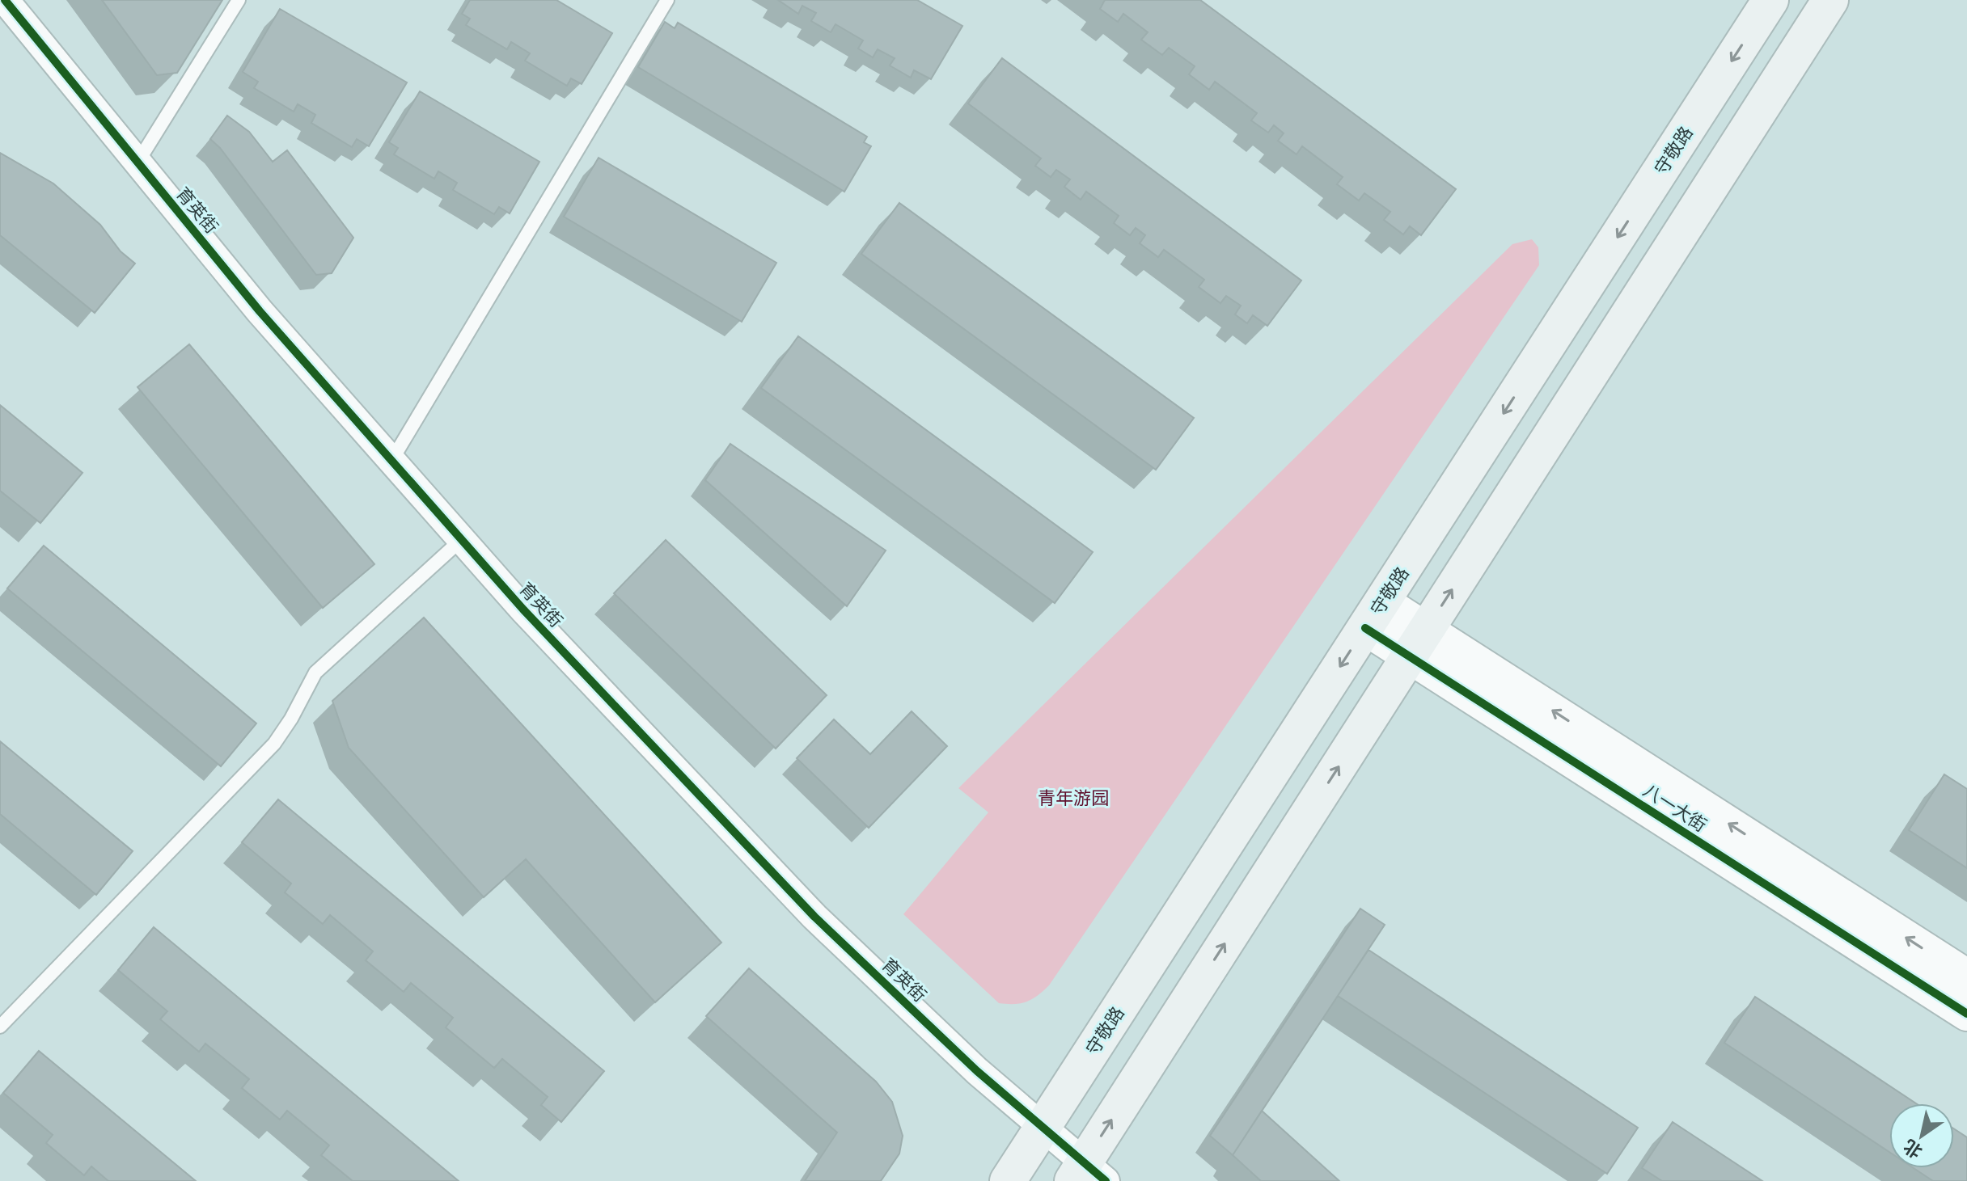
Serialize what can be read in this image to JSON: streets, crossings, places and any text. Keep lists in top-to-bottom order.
{
  "streets": {
    "main road": ["守敬路"],
    "street": ["育英街", "八一大街"]
  },
  "crossings": [
    ["守敬路", "育英街"],
    ["守敬路", "八一大街"]
  ],
  "parks": ["青年游园"],
  "north": "bottom left"
}
